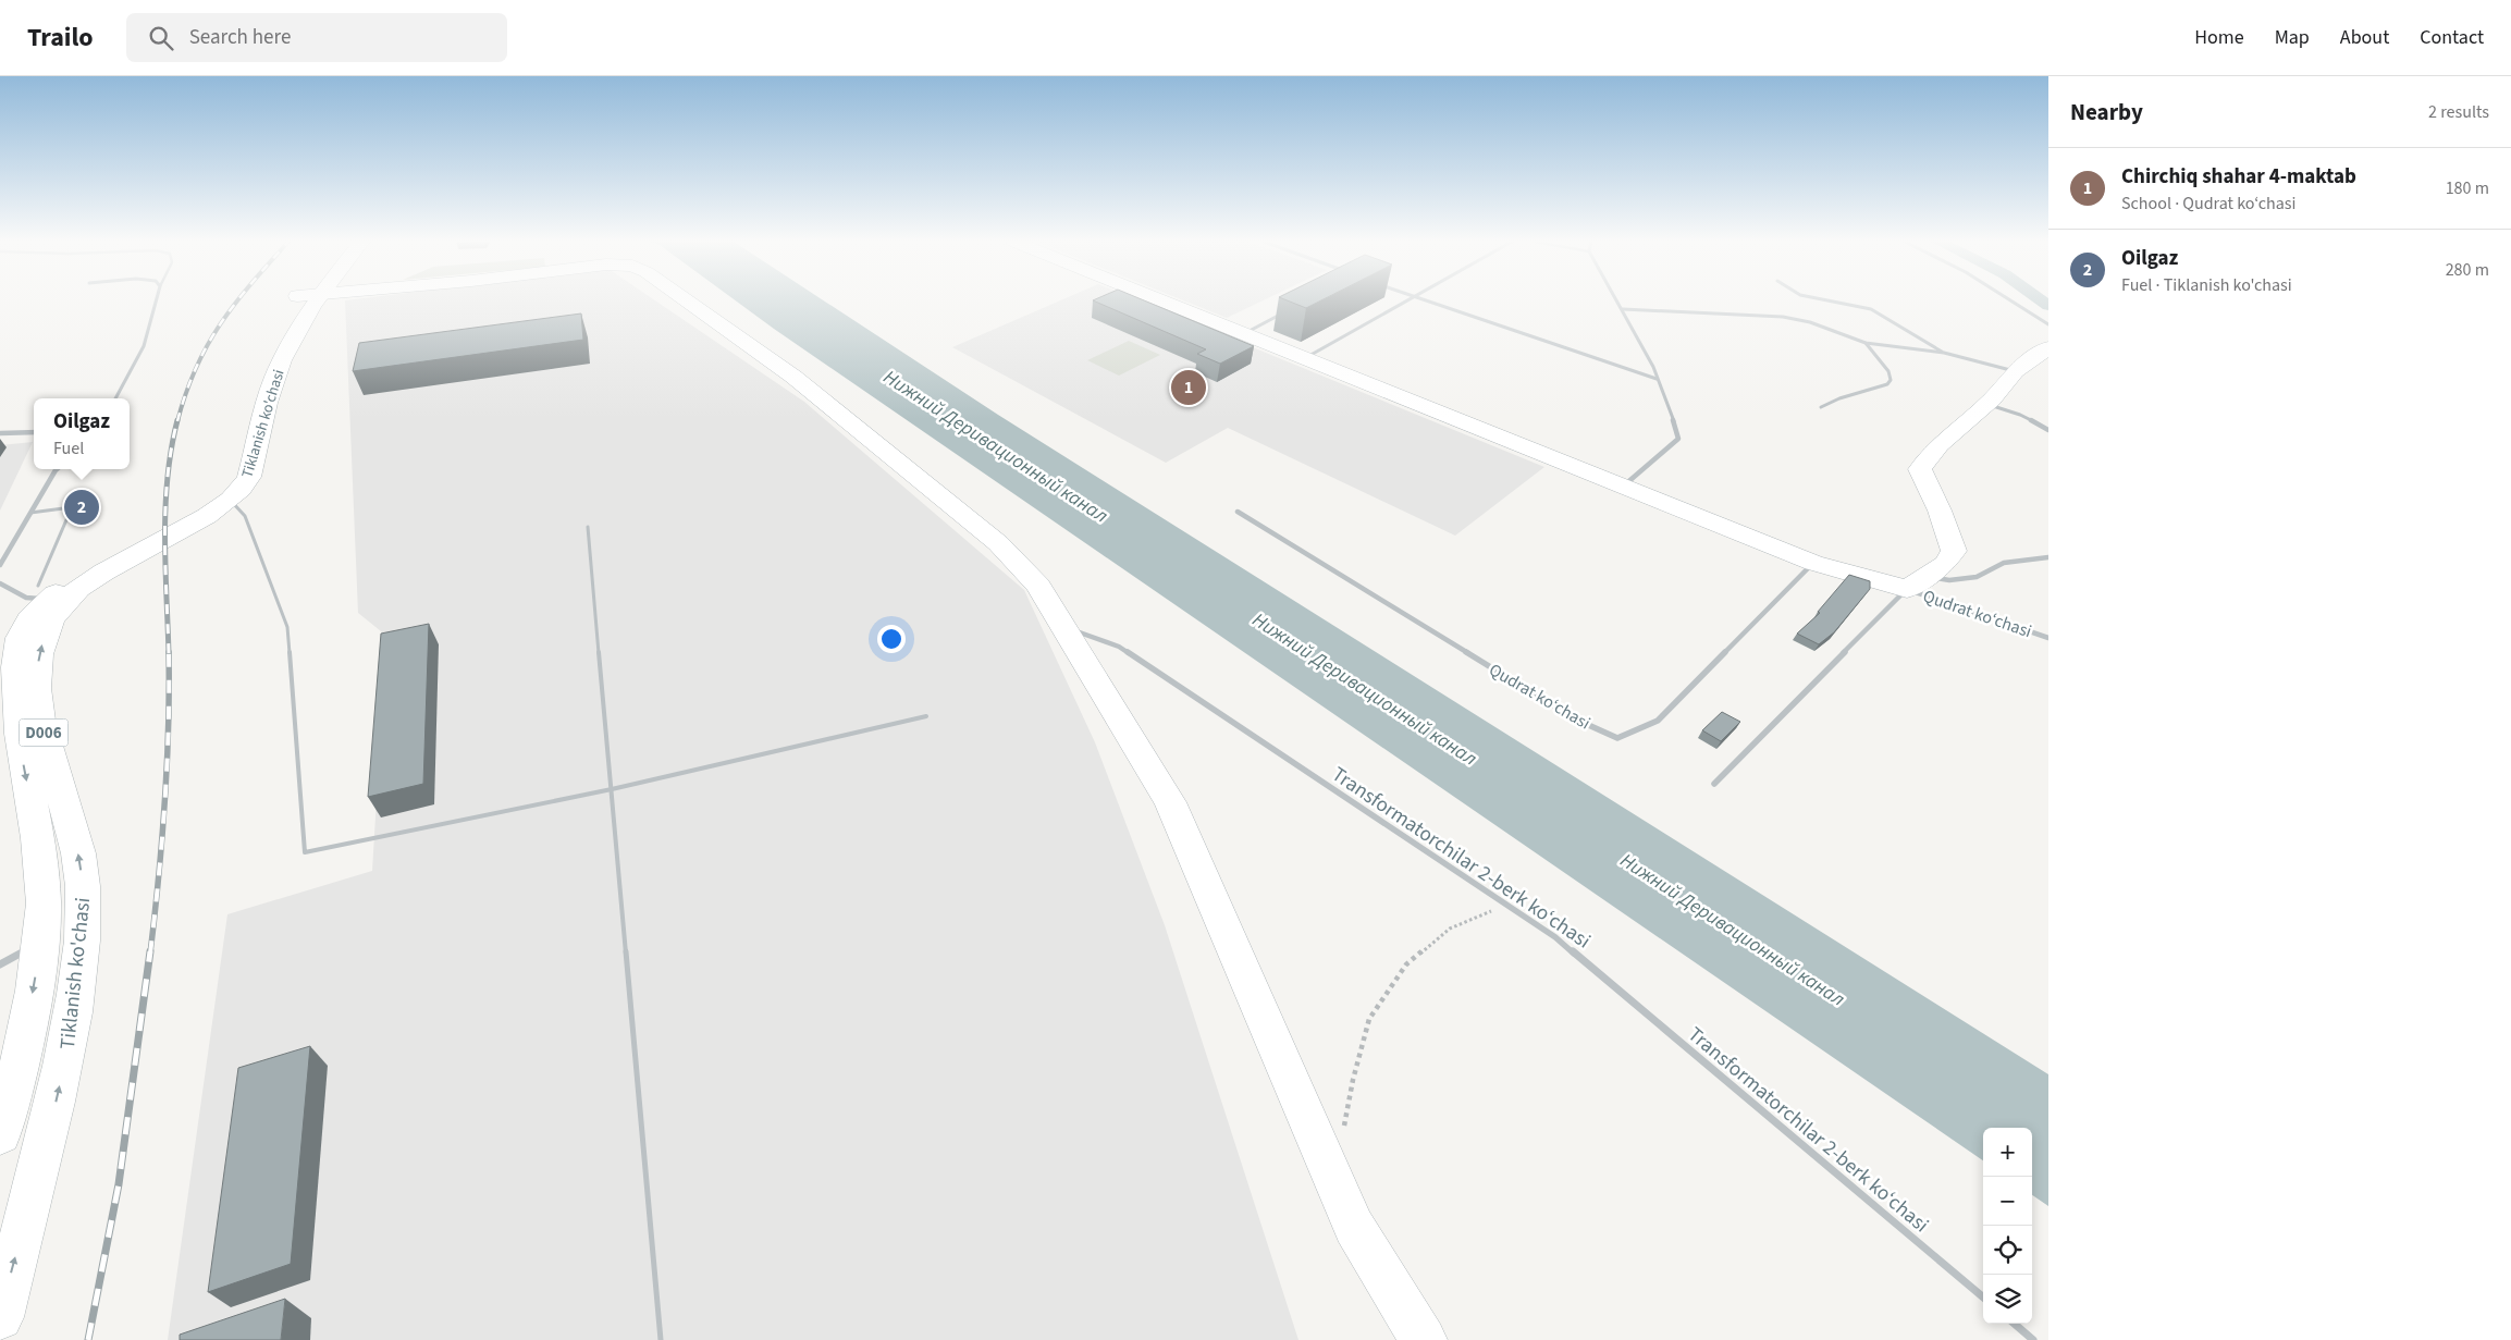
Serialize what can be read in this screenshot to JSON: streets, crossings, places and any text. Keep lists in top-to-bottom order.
{
  "streets": {
    "street": [
      "Tiklanish ko'chasi",
      "Qudrat ko‘chasi",
      "D006",
      "Transformatorchilar 2-berk ko‘chasi"
    ]
  },
  "crossings": [
    ["Tiklanish ko'chasi", "D006"]
  ],
  "water": ["Нижний Деривационный канал"],
  "page": {
    "header": "Trailo",
    "search": "Search here",
    "nav": [
      "Home",
      "Map",
      "About",
      "Contact"
    ],
    "heading": ["Nearby", "2 results"],
    "list": [
      {
        "mark": "1",
        "name": "Chirchiq shahar 4-maktab",
        "note": "School · Qudrat ko‘chasi",
        "value": "180 m"
      },
      {
        "mark": "2",
        "name": "Oilgaz",
        "note": "Fuel · Tiklanish ko'chasi",
        "value": "280 m"
      }
    ],
    "pins": ["1", "2"],
    "popup": ["Oilgaz", "Fuel"],
    "map_buttons": ["+", "−"]
  }
}
